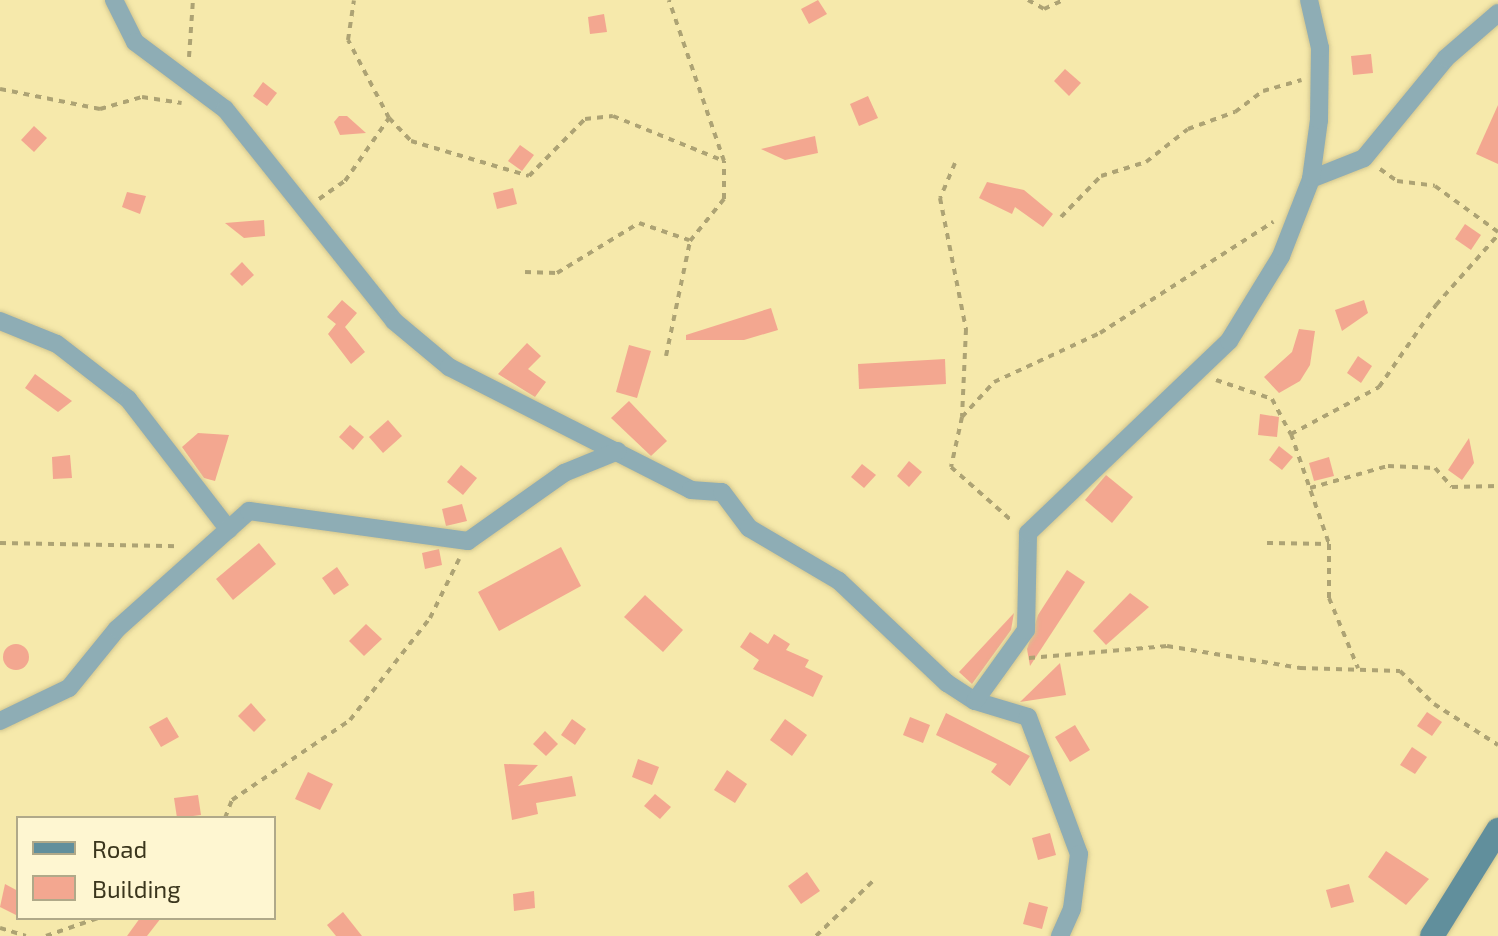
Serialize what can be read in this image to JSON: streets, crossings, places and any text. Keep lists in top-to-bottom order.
{
  "legend": ["Road", "Building"]
}
